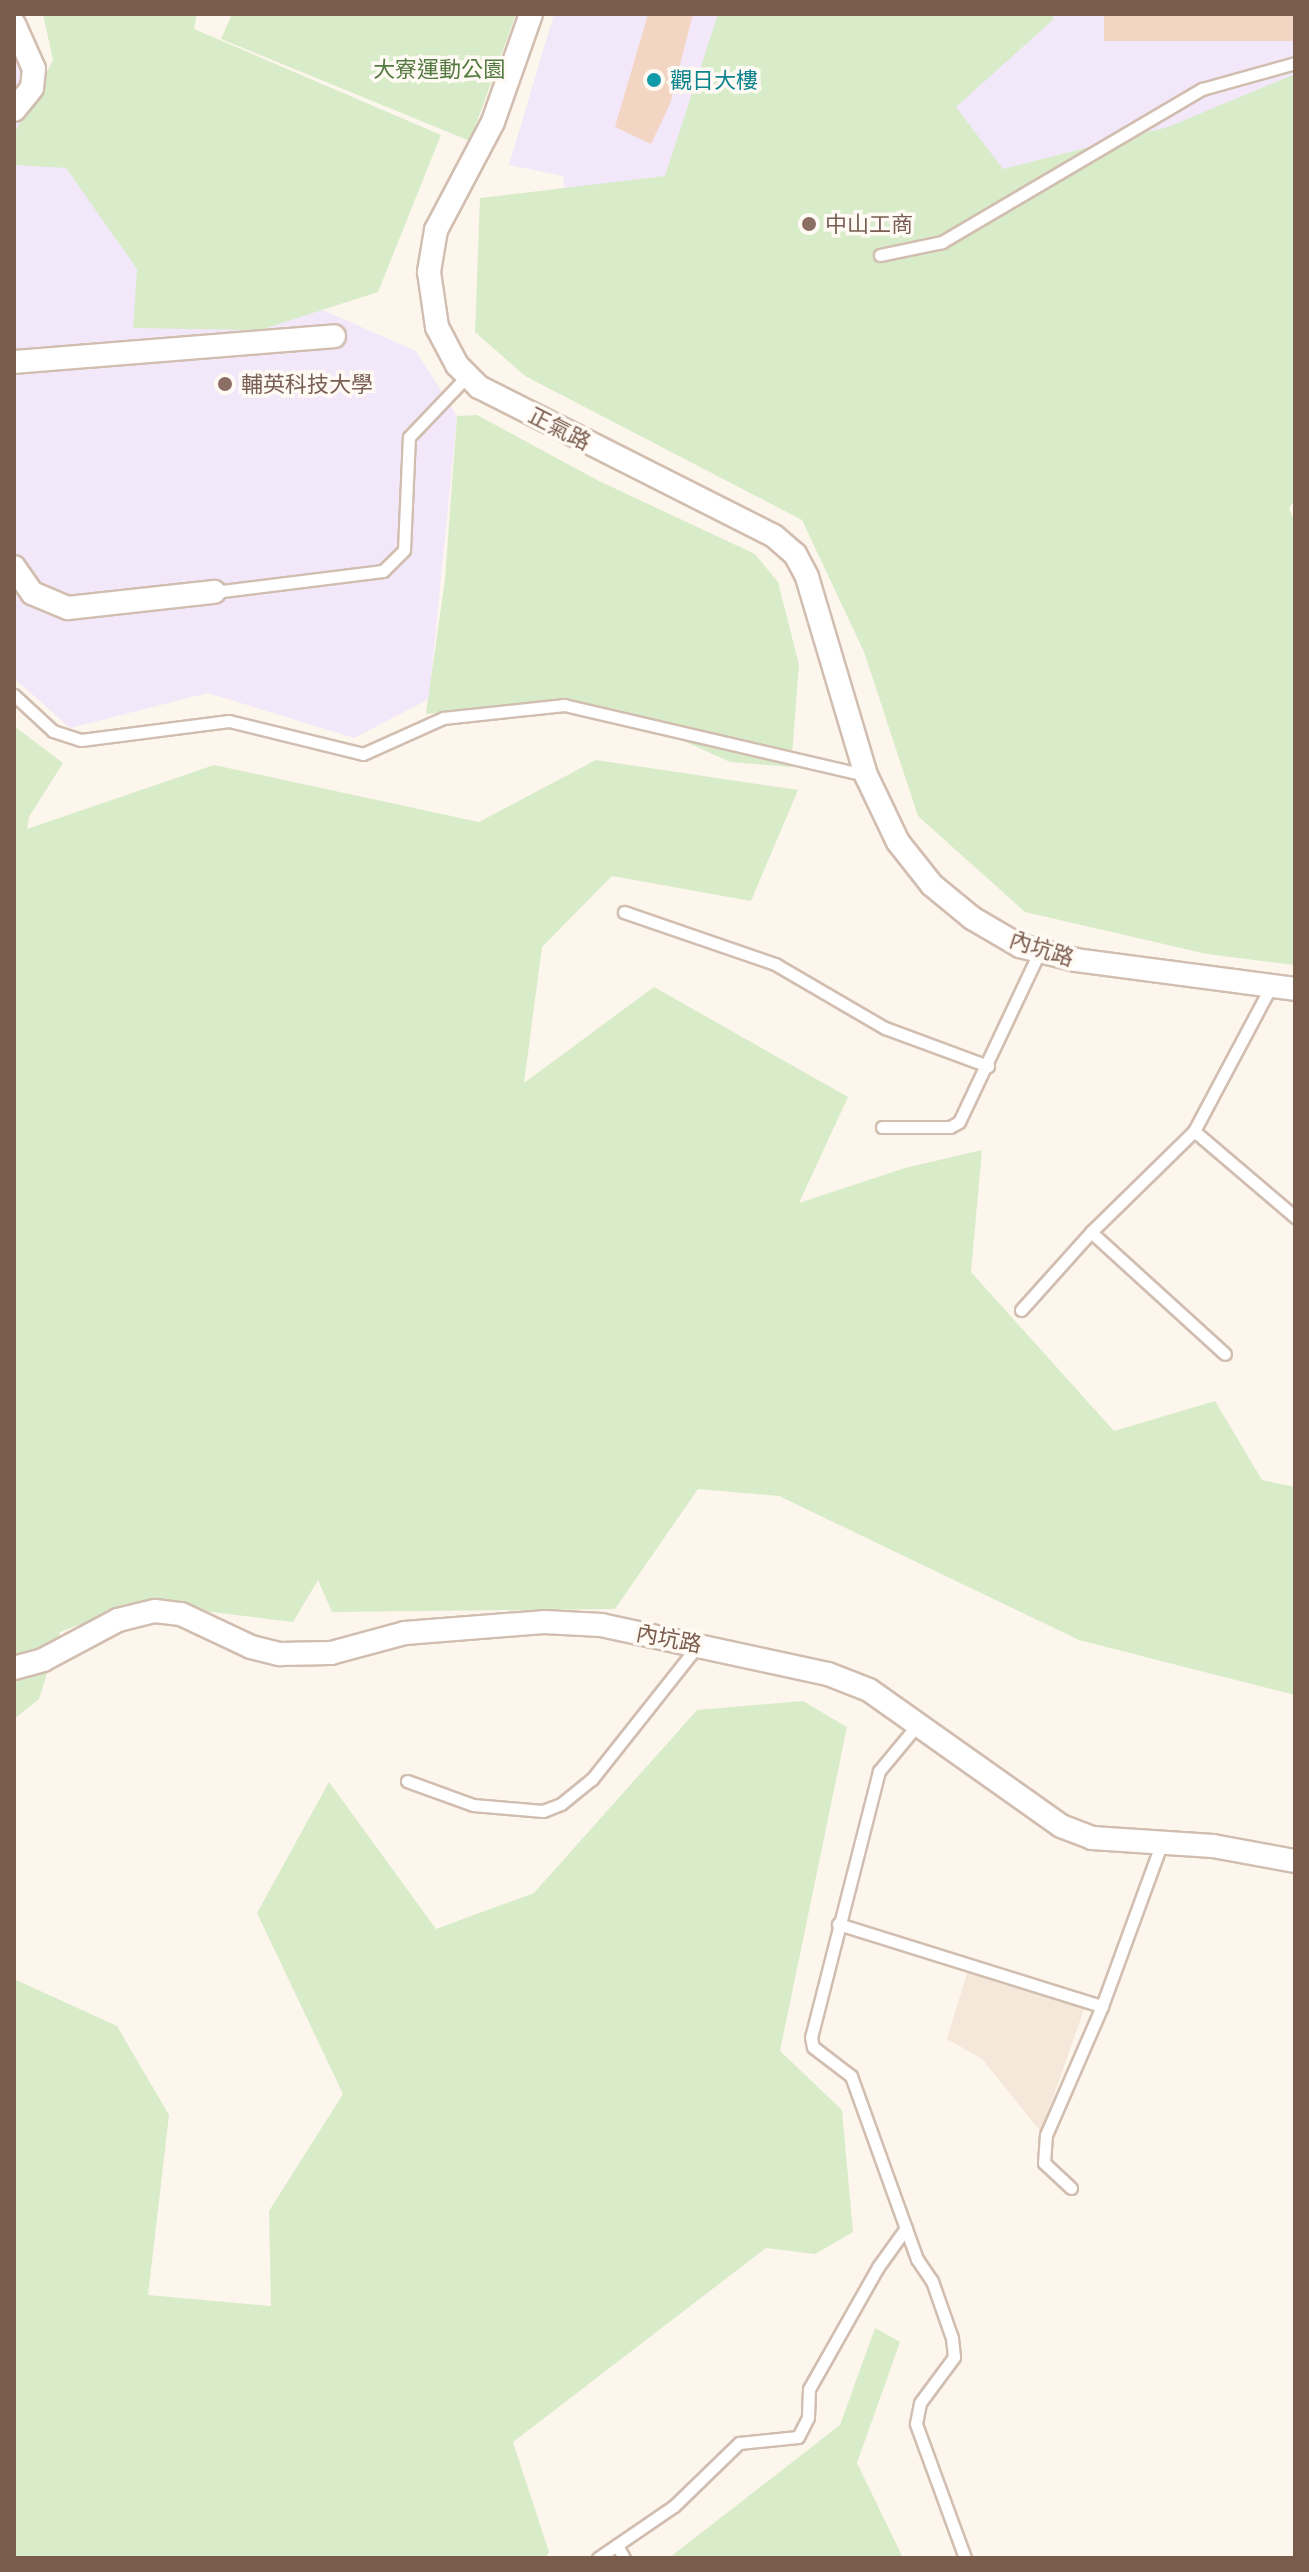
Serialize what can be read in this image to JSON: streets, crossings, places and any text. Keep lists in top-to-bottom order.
{
  "streets": {
    "street": ["正氣路", "內坑路"]
  },
  "crossings": [
    ["正氣路", "內坑路"]
  ],
  "parks": ["大寮運動公園"],
  "places": ["觀日大樓", "中山工商", "輔英科技大學"]
}
